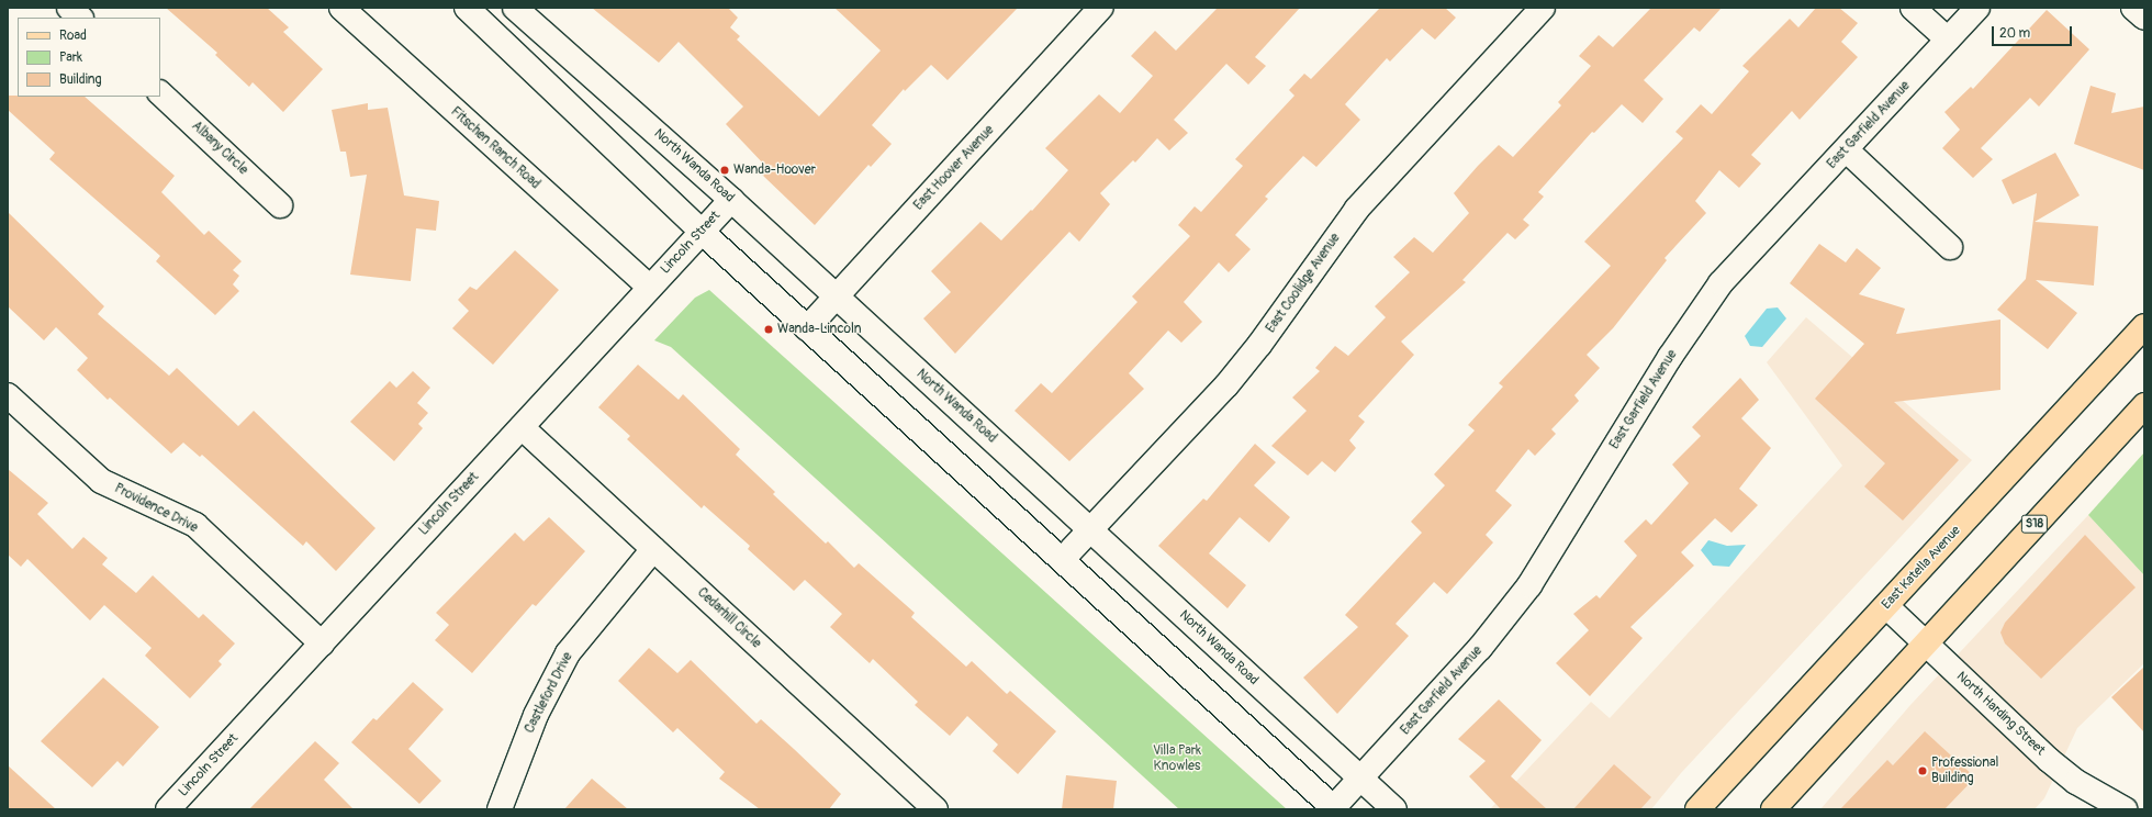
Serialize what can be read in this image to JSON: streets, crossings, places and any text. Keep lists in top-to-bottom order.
{
  "streets": {
    "main road": ["S18", "East Katella Avenue"],
    "street": [
      "East Garfield Avenue",
      "Albany Circle",
      "Fitschen Ranch Road",
      "North Wanda Road",
      "East Hoover Avenue",
      "Lincoln Street",
      "East Coolidge Avenue",
      "Providence Drive",
      "Cedarhill Circle",
      "Castleford Drive",
      "North Harding Street"
    ]
  },
  "crossings": [
    ["East Garfield Avenue", "North Wanda Road"],
    ["Fitschen Ranch Road", "Lincoln Street"],
    ["North Wanda Road", "East Hoover Avenue"],
    ["North Wanda Road", "Lincoln Street"],
    ["North Wanda Road", "East Coolidge Avenue"],
    ["Lincoln Street", "Providence Drive"],
    ["Lincoln Street", "Cedarhill Circle"],
    ["S18", "North Harding Street"],
    ["East Katella Avenue", "North Harding Street"],
    ["Cedarhill Circle", "Castleford Drive"]
  ],
  "parks": ["Villa Park Knowles"],
  "places": ["Wanda-Hoover", "Wanda-Lincoln", "Professional Building"],
  "legend": ["Road", "Park", "Building"],
  "scale_bar": "20 m"
}
